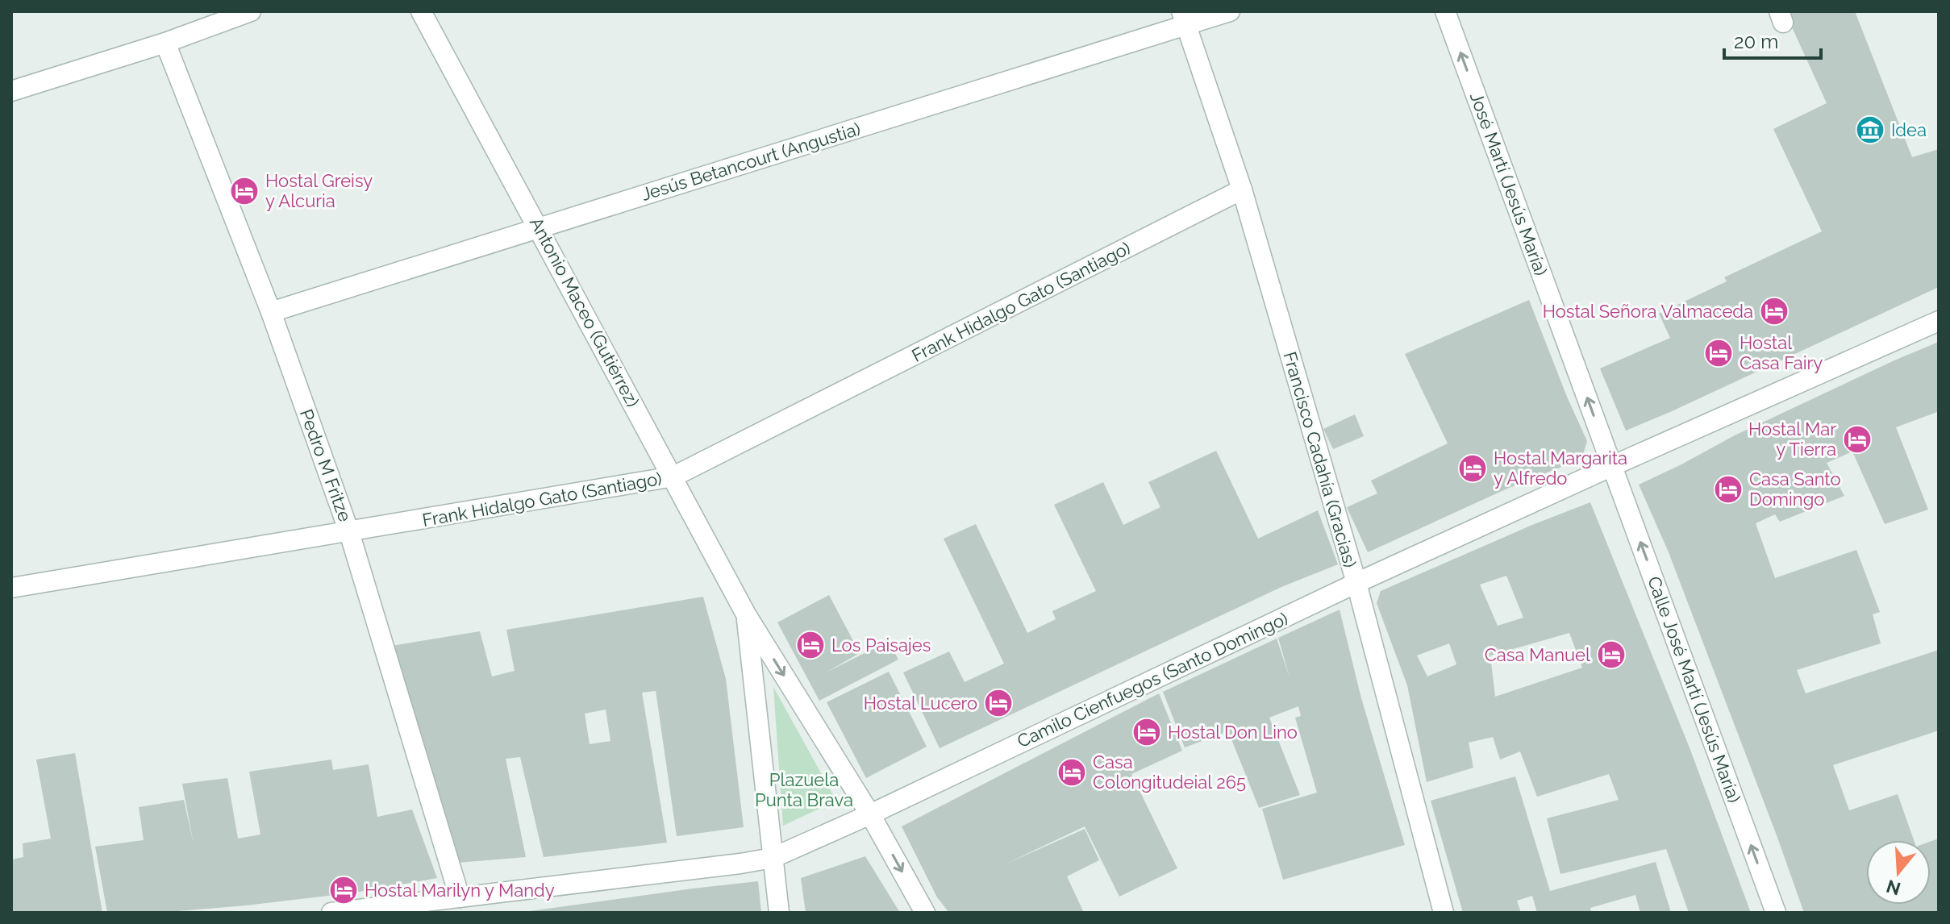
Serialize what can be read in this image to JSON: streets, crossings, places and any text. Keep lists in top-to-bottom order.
{
  "streets": {
    "street": [
      "Jesús Betancourt (Angustia)",
      "José Martí (Jesús María)",
      "Frank Hidalgo Gato (Santiago)",
      "Antonio Maceo (Gutiérrez)",
      "Francisco Cadahía (Gracias)",
      "Pedro M Fritze",
      "Camilo Cienfuegos (Santo Domingo)",
      "Calle José Martí (Jesús María)"
    ]
  },
  "crossings": [
    ["Jesús Betancourt (Angustia)", "Antonio Maceo (Gutiérrez)"],
    ["Jesús Betancourt (Angustia)", "Francisco Cadahía (Gracias)"],
    ["Jesús Betancourt (Angustia)", "Pedro M Fritze"],
    ["José Martí (Jesús María)", "Camilo Cienfuegos (Santo Domingo)"],
    ["José Martí (Jesús María)", "Calle José Martí (Jesús María)"],
    ["Frank Hidalgo Gato (Santiago)", "Antonio Maceo (Gutiérrez)"],
    ["Frank Hidalgo Gato (Santiago)", "Francisco Cadahía (Gracias)"],
    ["Frank Hidalgo Gato (Santiago)", "Pedro M Fritze"],
    ["Antonio Maceo (Gutiérrez)", "Camilo Cienfuegos (Santo Domingo)"],
    ["Francisco Cadahía (Gracias)", "Camilo Cienfuegos (Santo Domingo)"],
    ["Pedro M Fritze", "Camilo Cienfuegos (Santo Domingo)"],
    ["Camilo Cienfuegos (Santo Domingo)", "Calle José Martí (Jesús María)"]
  ],
  "one_way": ["José Martí (Jesús María)", "Calle José Martí (Jesús María)"],
  "parks": ["Plazuela Punta Brava"],
  "places": {
    "museum": ["Idea"],
    "hotel": [
      "Hostal Greisy y Alcuria",
      "Hostal Señora Valmaceda",
      "Hostal Casa Fairy",
      "Hostal Mar y Tierra",
      "Hostal Margarita y Alfredo",
      "Casa Santo Domingo",
      "Los Paisajes",
      "Casa Manuel",
      "Hostal Lucero",
      "Hostal Don Lino",
      "Casa Colongitudeial 265",
      "Hostal Marilyn y Mandy"
    ]
  },
  "scale_bar": "20 m",
  "north": "bottom"
}
